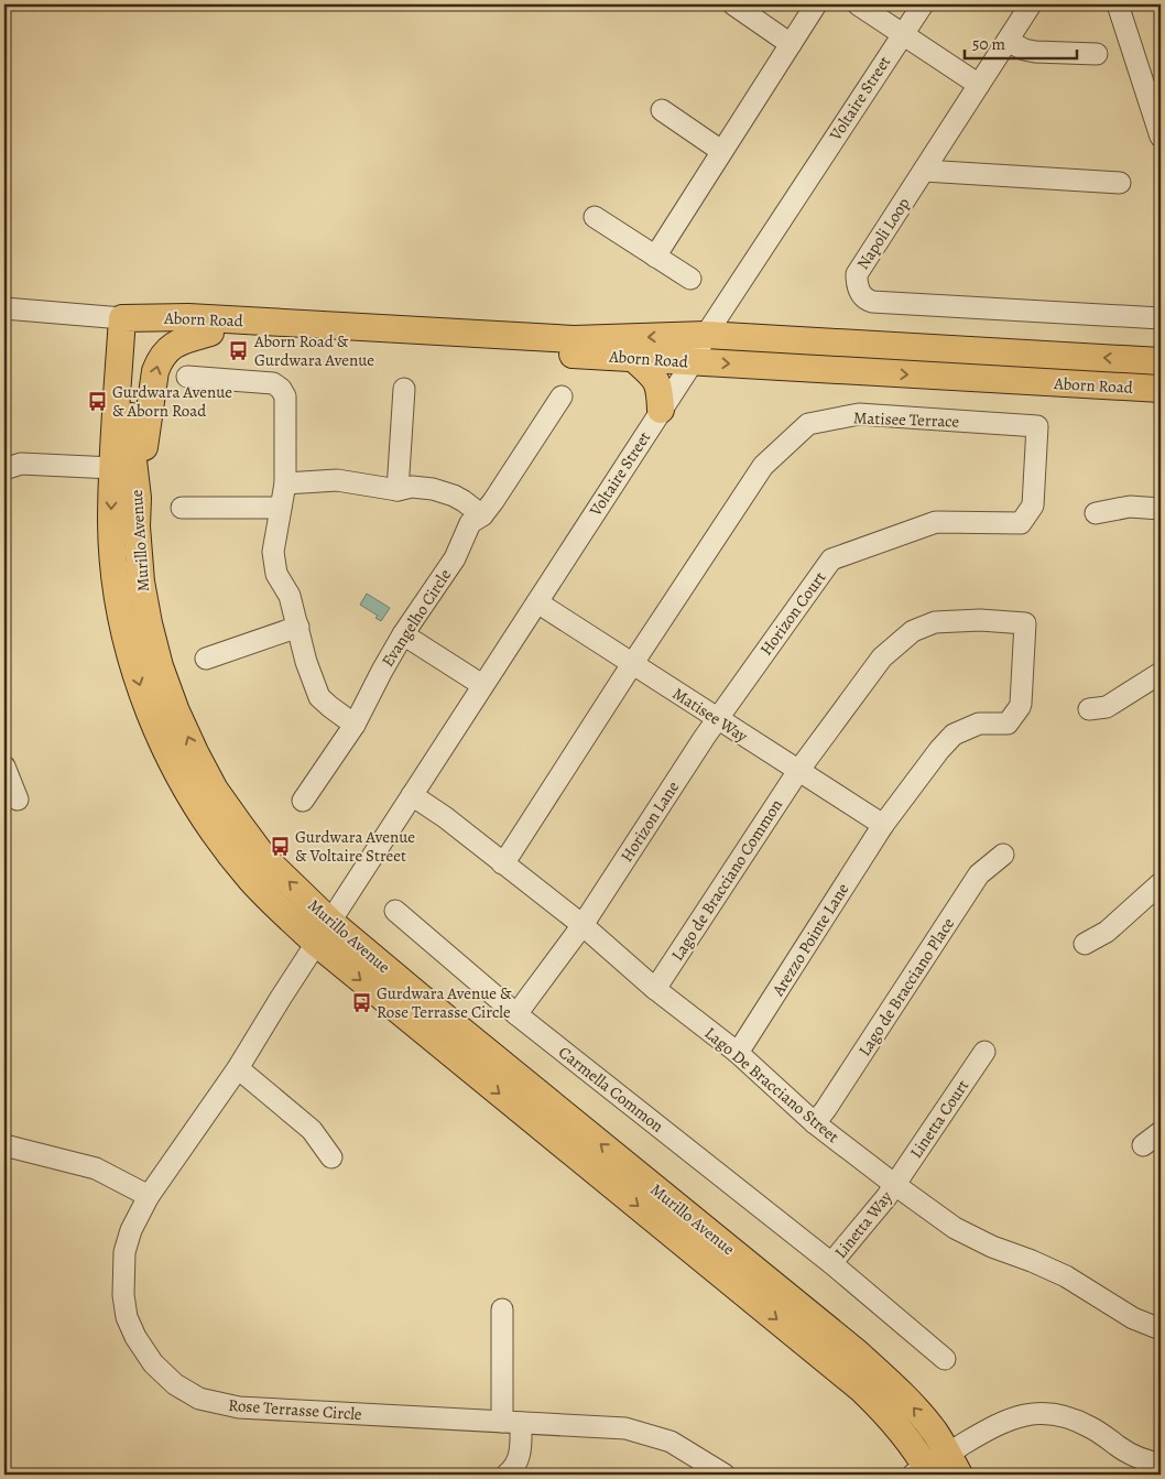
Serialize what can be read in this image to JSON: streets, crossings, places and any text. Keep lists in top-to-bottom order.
{
  "streets": {
    "main road": ["Aborn Road", "Murillo Avenue"],
    "street": [
      "Voltaire Street",
      "Napoli Loop",
      "Matisee Terrace",
      "Horizon Court",
      "Evangelho Circle",
      "Matisee Way",
      "Horizon Lane",
      "Lago de Bracciano Common",
      "Arezzo Pointe Lane",
      "Lago de Bracciano Place",
      "Lago De Bracciano Street",
      "Carmella Common",
      "Linetta Court",
      "Linetta Way",
      "Rose Terrasse Circle"
    ]
  },
  "crossings": [
    ["Voltaire Street", "Aborn Road"],
    ["Voltaire Street", "Murillo Avenue"],
    ["Voltaire Street", "Matisee Way"],
    ["Voltaire Street", "Lago De Bracciano Street"],
    ["Voltaire Street", "Rose Terrasse Circle"],
    ["Aborn Road", "Murillo Avenue"],
    ["Matisee Terrace", "Horizon Court"],
    ["Matisee Terrace", "Matisee Way"],
    ["Murillo Avenue", "Rose Terrasse Circle"],
    ["Horizon Court", "Matisee Way"],
    ["Horizon Court", "Horizon Lane"],
    ["Matisee Way", "Horizon Lane"],
    ["Matisee Way", "Lago de Bracciano Common"],
    ["Matisee Way", "Arezzo Pointe Lane"],
    ["Horizon Lane", "Lago De Bracciano Street"],
    ["Horizon Lane", "Carmella Common"],
    ["Lago de Bracciano Common", "Arezzo Pointe Lane"],
    ["Lago de Bracciano Common", "Lago De Bracciano Street"],
    ["Arezzo Pointe Lane", "Lago De Bracciano Street"],
    ["Lago de Bracciano Place", "Lago De Bracciano Street"],
    ["Lago De Bracciano Street", "Linetta Court"],
    ["Lago De Bracciano Street", "Linetta Way"],
    ["Carmella Common", "Linetta Way"],
    ["Linetta Court", "Linetta Way"]
  ],
  "places": {
    "bus stop": [
      "Aborn Road & Gurdwara Avenue",
      "Gurdwara Avenue & Aborn Road",
      "Gurdwara Avenue & Voltaire Street",
      "Gurdwara Avenue & Rose Terrasse Circle"
    ]
  },
  "scale_bar": "50 m"
}
